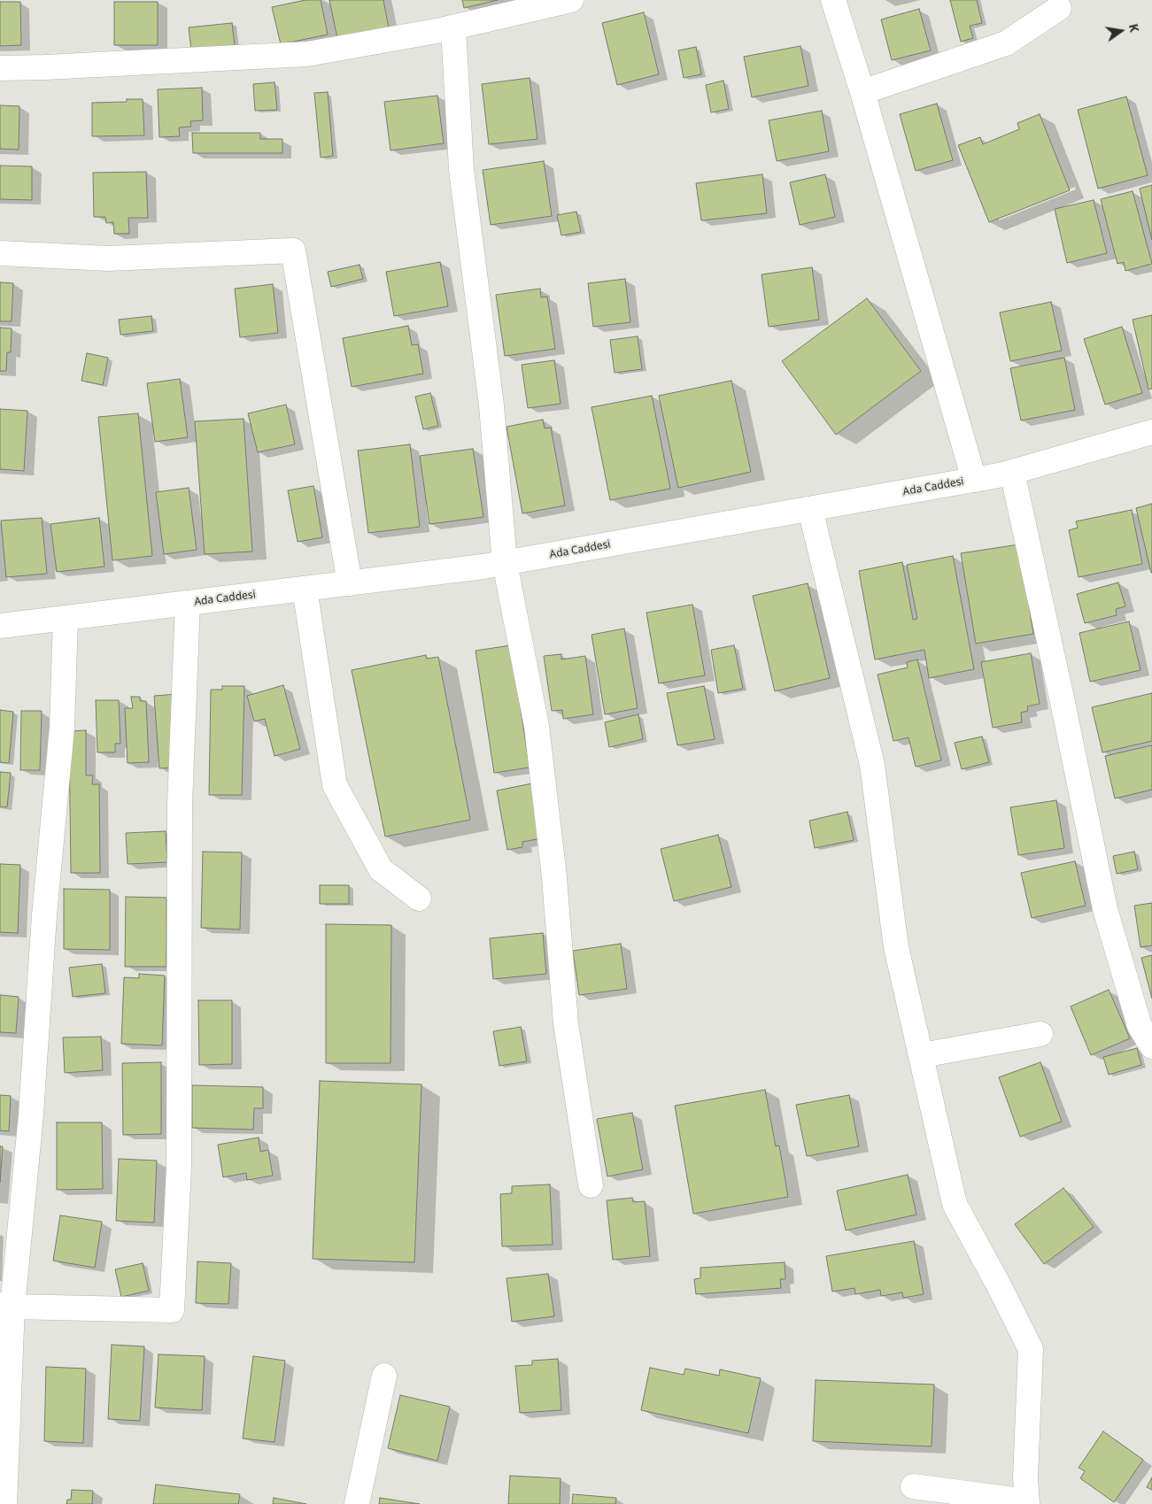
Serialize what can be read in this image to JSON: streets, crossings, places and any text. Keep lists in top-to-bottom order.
{
  "streets": {
    "street": ["Ada Caddesi"]
  },
  "north": "right"
}
